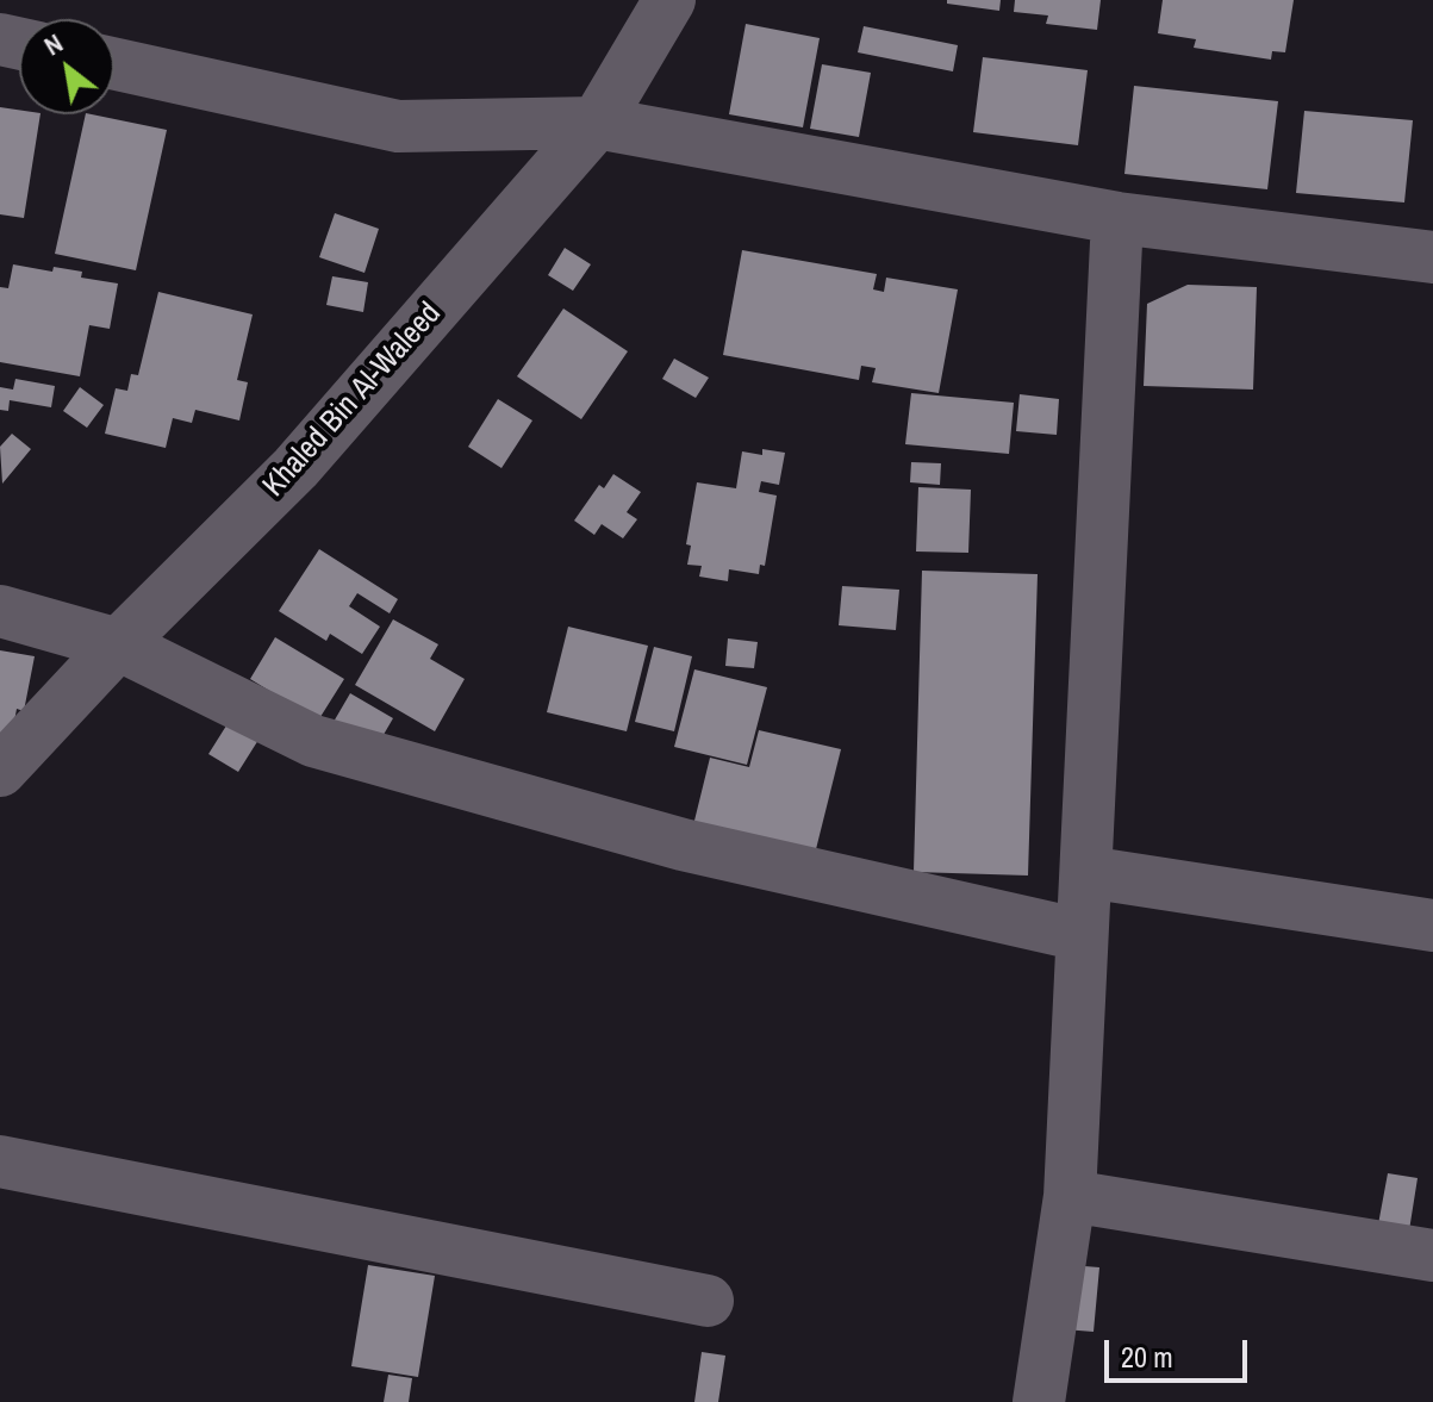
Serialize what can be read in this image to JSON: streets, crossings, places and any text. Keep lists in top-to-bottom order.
{
  "streets": {
    "street": ["Khaled Bin Al-Waleed"]
  },
  "scale_bar": "20 m",
  "north": "top left"
}
